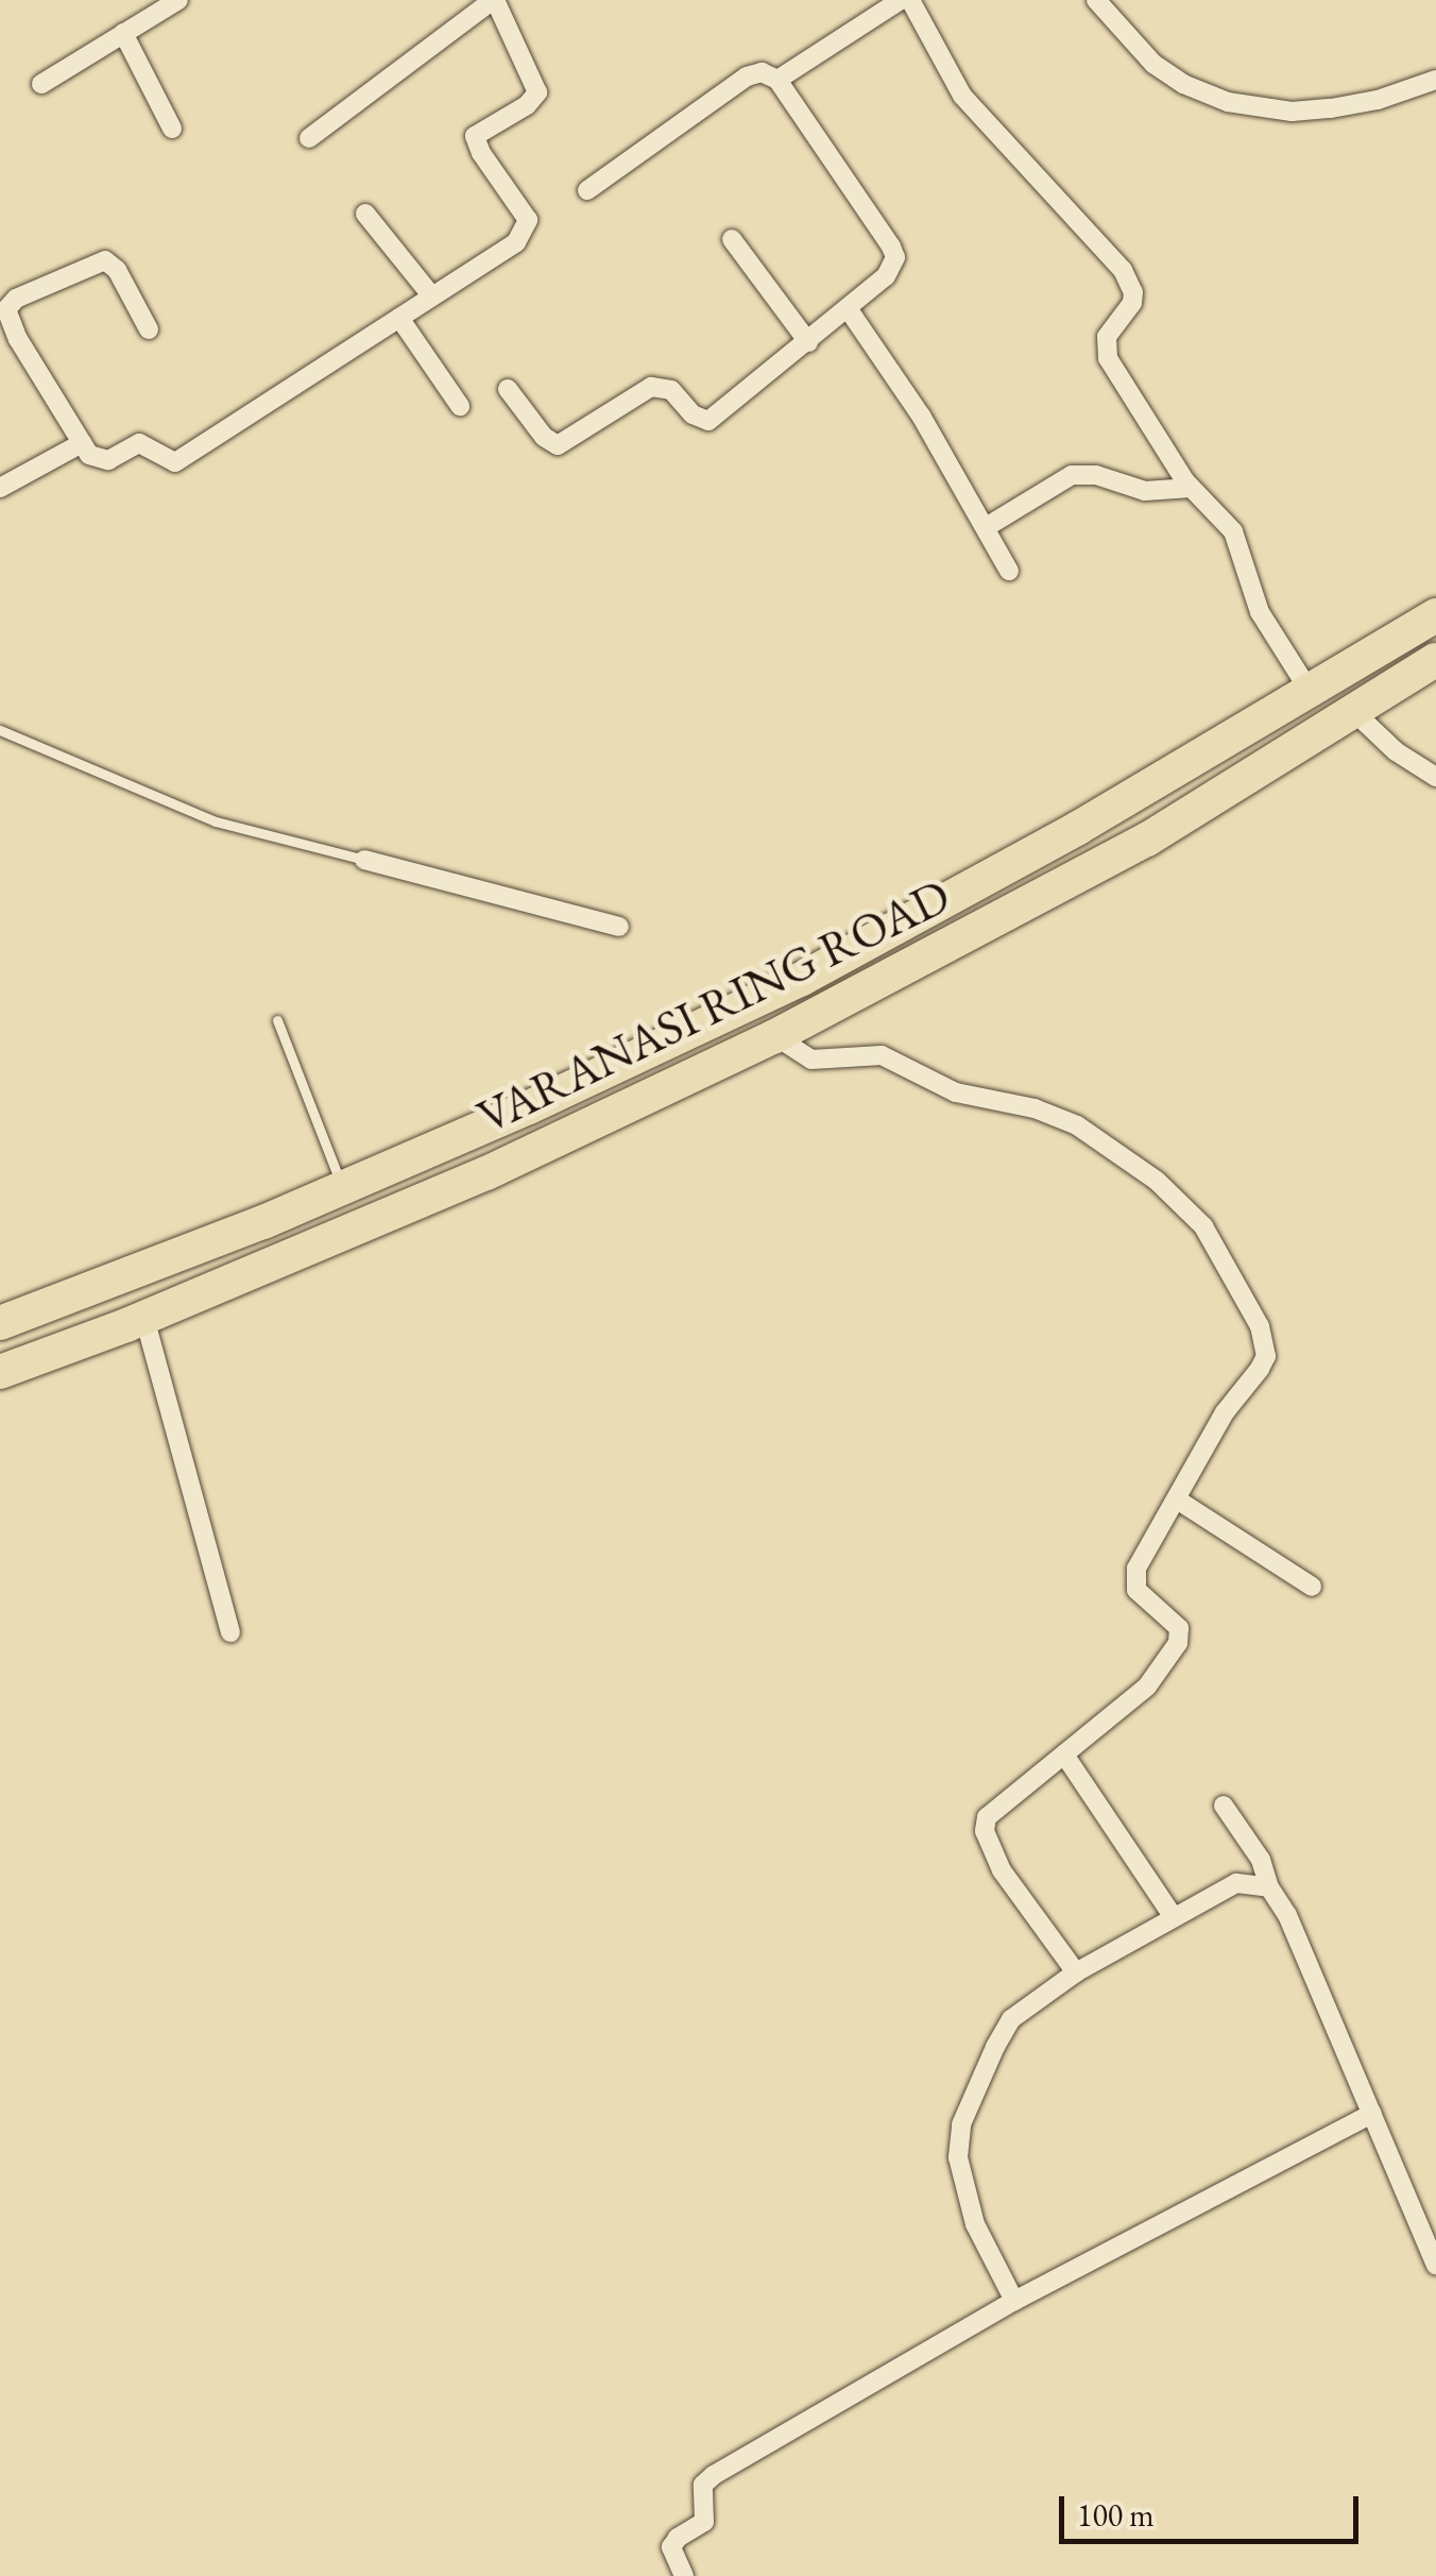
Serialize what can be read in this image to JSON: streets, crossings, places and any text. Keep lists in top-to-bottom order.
{
  "streets": {
    "highway": ["VARANASI RING ROAD"]
  },
  "scale_bar": "100 m"
}
